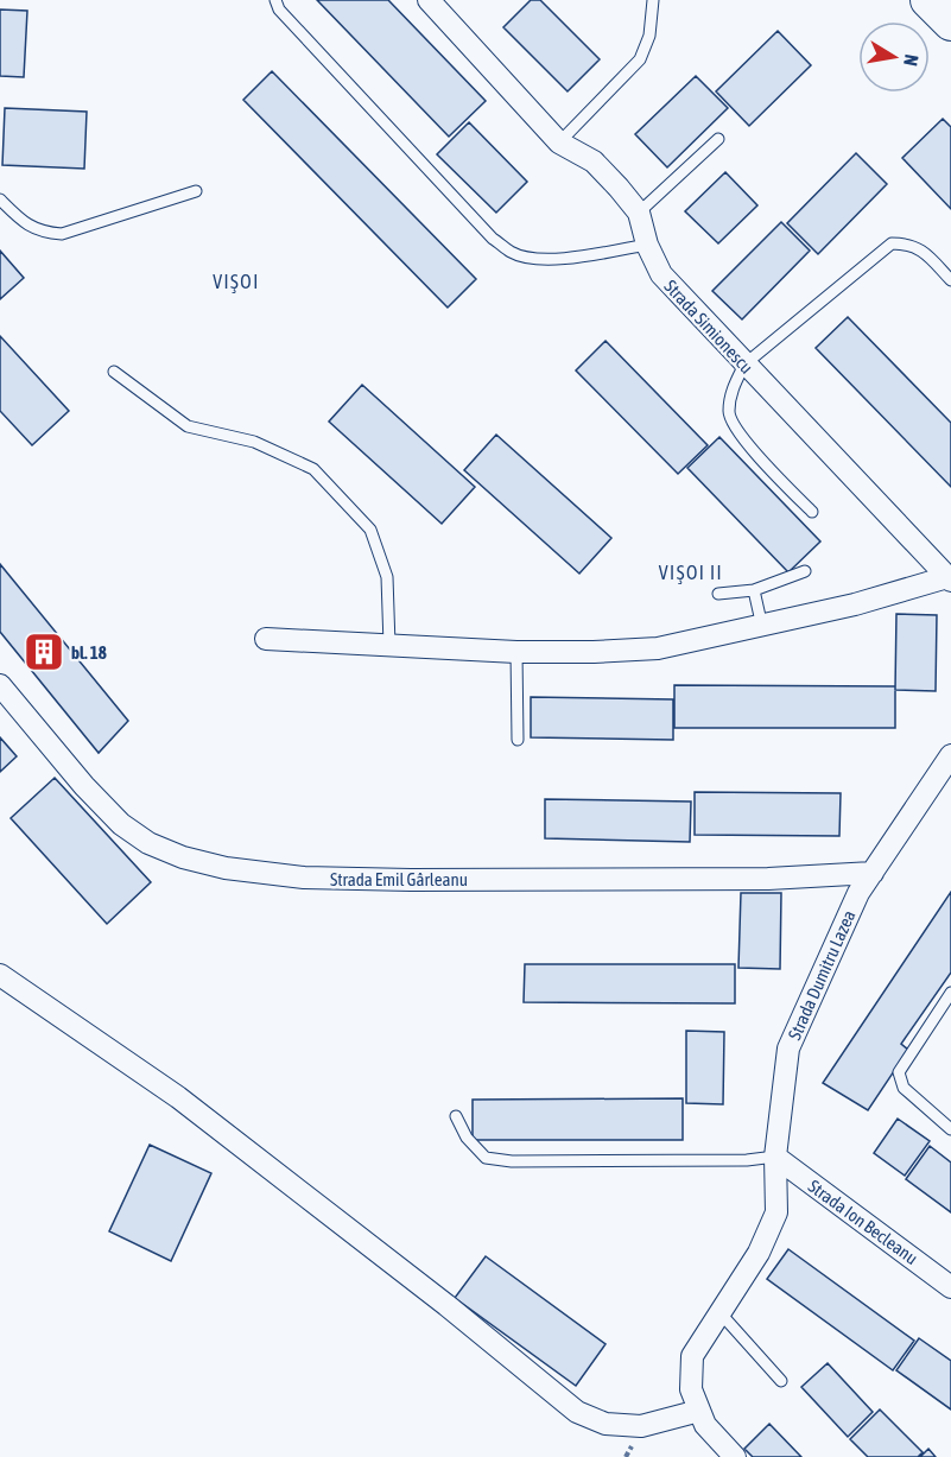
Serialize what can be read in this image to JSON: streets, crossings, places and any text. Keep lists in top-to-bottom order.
{
  "streets": {
    "street": [
      "Strada Simionescu",
      "Strada Emil Gârleanu",
      "Strada Dumitru Lazea",
      "Strada Ion Becleanu"
    ]
  },
  "crossings": [
    ["Strada Emil Gârleanu", "Strada Dumitru Lazea"],
    ["Strada Dumitru Lazea", "Strada Ion Becleanu"]
  ],
  "districts": ["VIŞOI", "VIŞOI II"],
  "places": {
    "building": ["bl. 18"]
  },
  "north": "right"
}
